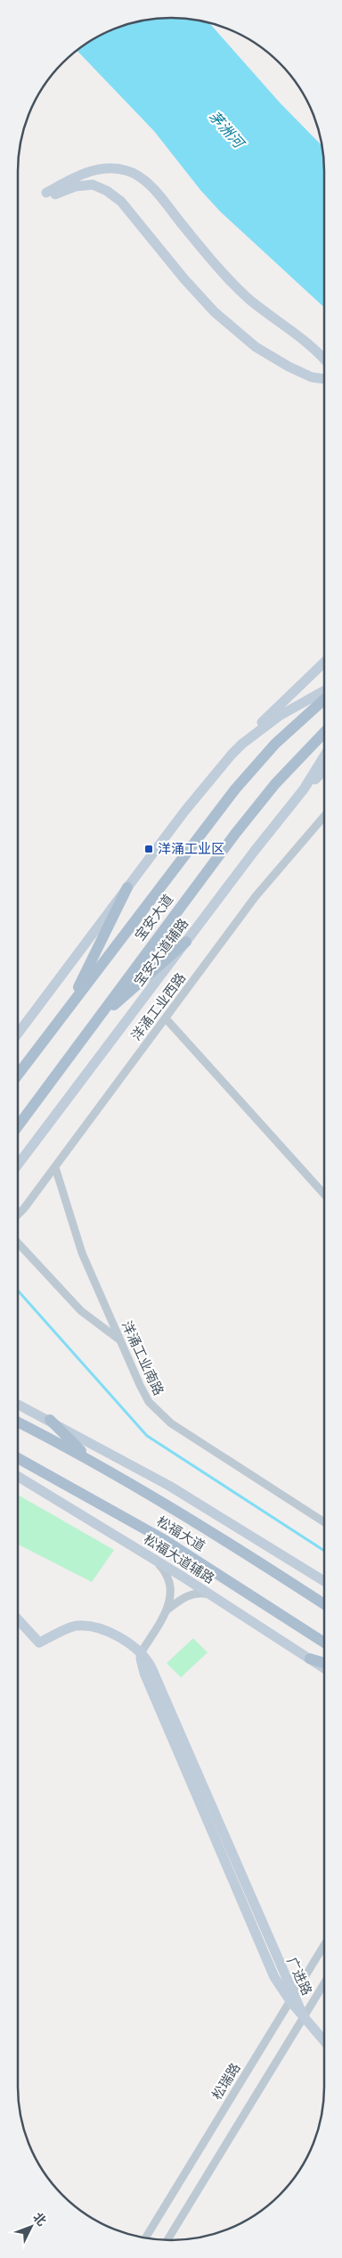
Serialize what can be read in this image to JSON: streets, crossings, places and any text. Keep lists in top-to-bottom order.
{
  "streets": {
    "main road": [
      "宝安大道",
      "宝安大道辅路",
      "松福大道",
      "松福大道辅路",
      "广进路"
    ],
    "street": ["洋涌工业西路", "洋涌工业南路", "松瑞路"]
  },
  "crossings": [
    ["洋涌工业西路", "洋涌工业南路"],
    ["广进路", "松瑞路"]
  ],
  "water": ["茅洲河"],
  "places": {
    "transit": ["洋涌工业区"]
  },
  "north": "top right"
}
